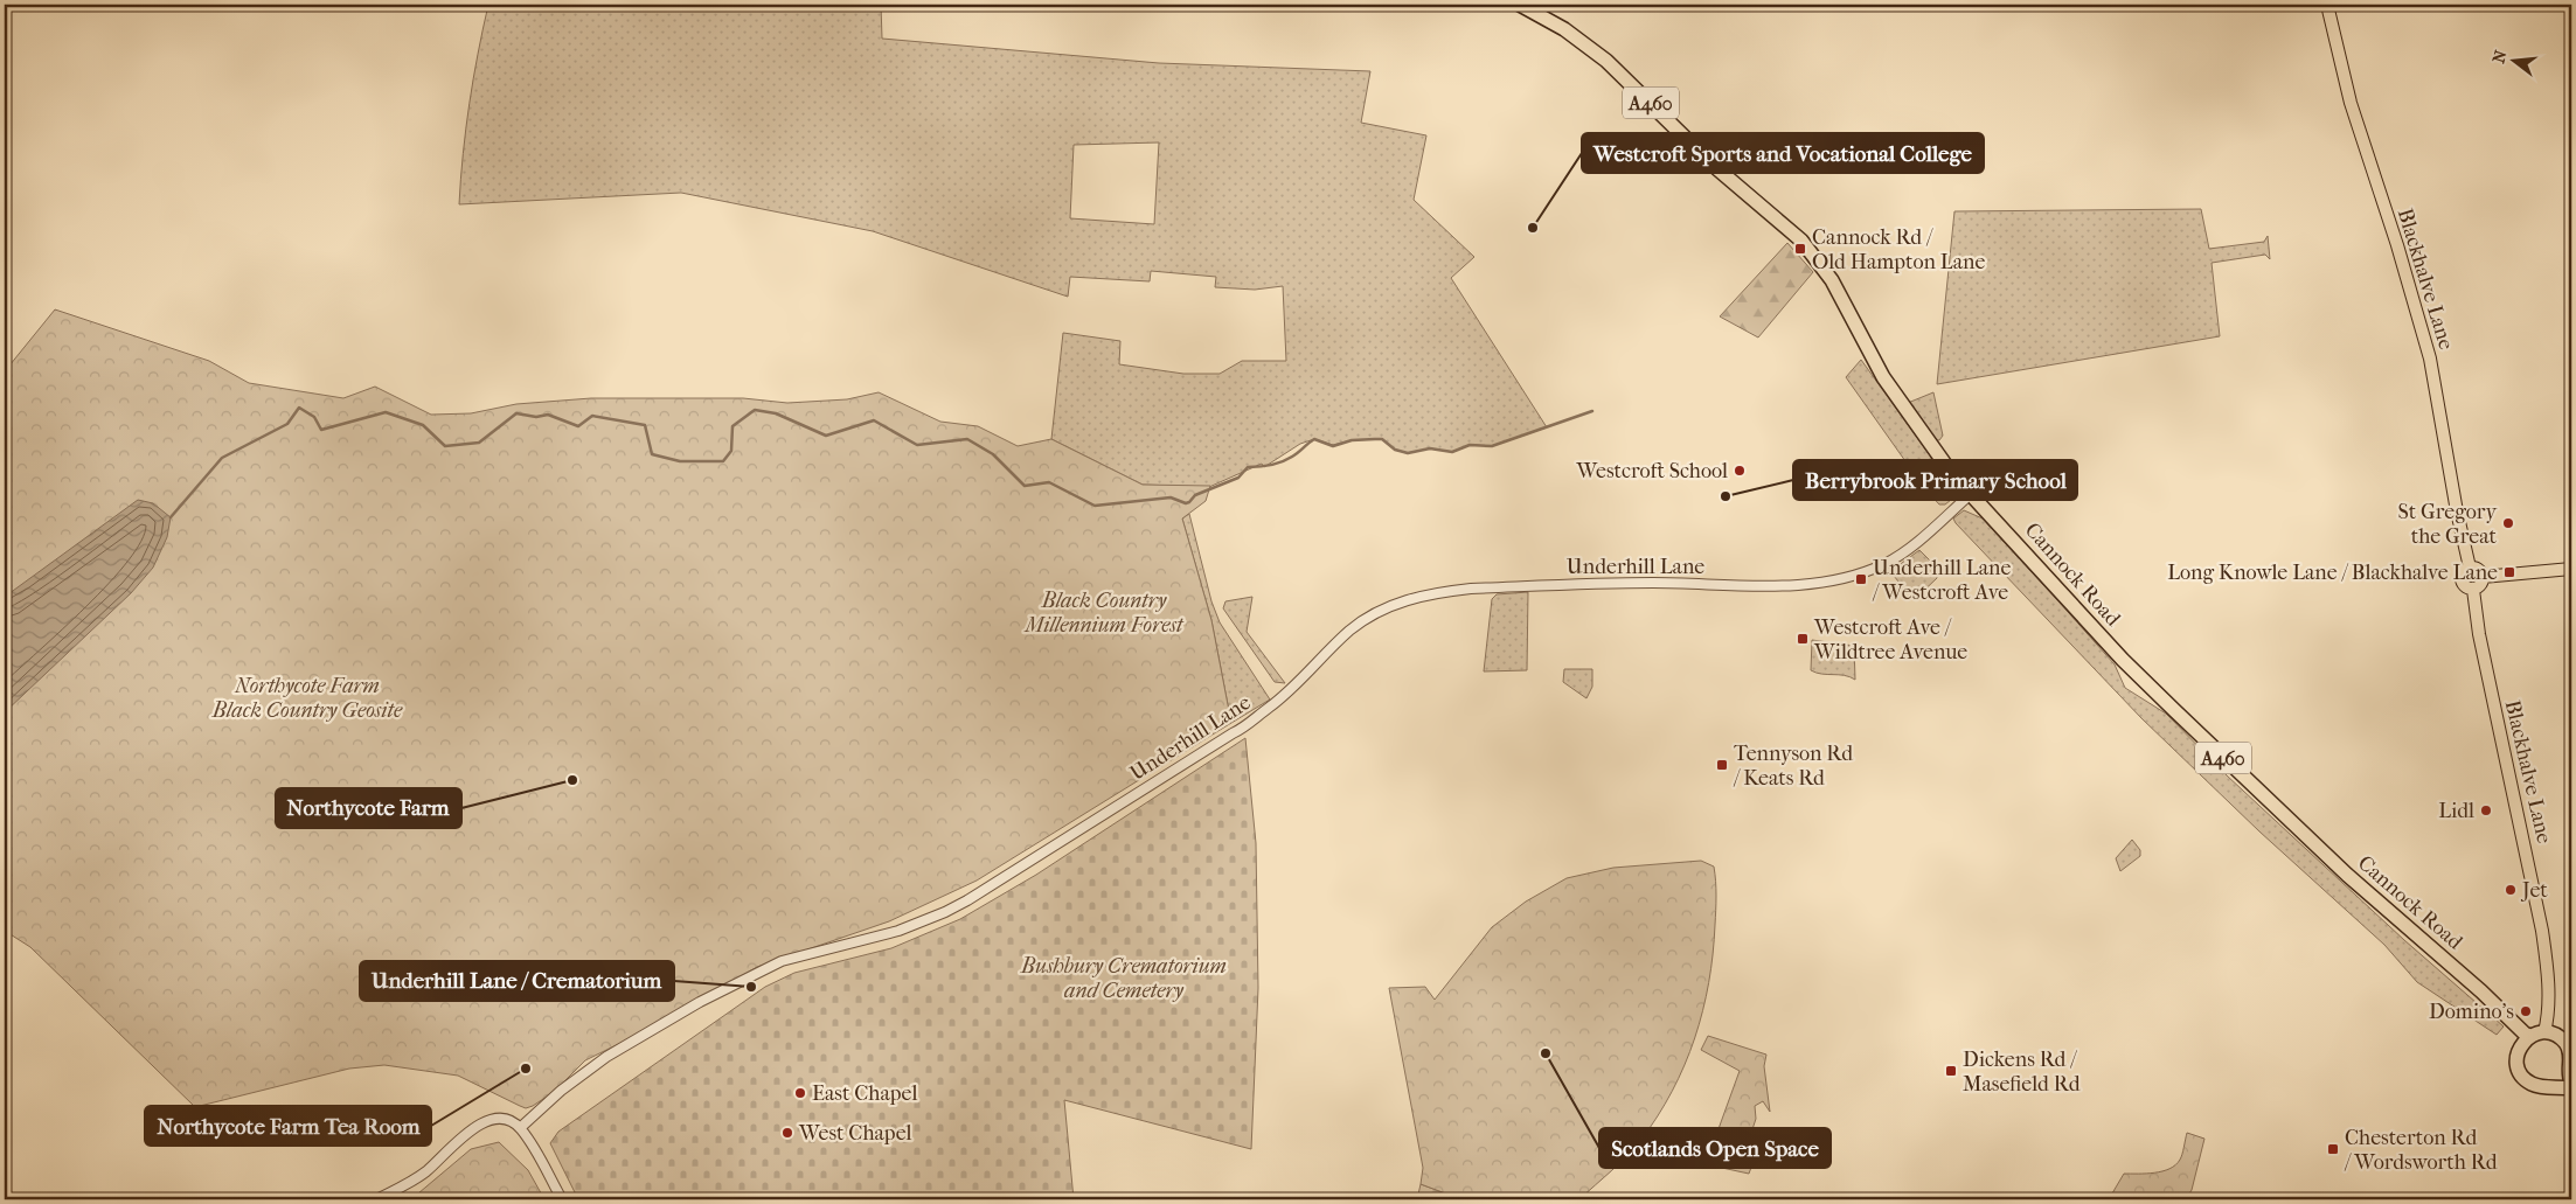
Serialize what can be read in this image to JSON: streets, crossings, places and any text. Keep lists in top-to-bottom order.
{
  "streets": {
    "highway": ["A460", "Cannock Road"],
    "main road": ["Blackhalve Lane"],
    "street": ["Underhill Lane"]
  },
  "crossings": [
    ["Blackhalve Lane", "Cannock Road"],
    ["Underhill Lane", "Cannock Road"]
  ],
  "parks": ["Black Country Millennium Forest", "Northycote Farm Black Country Geosite", "Bushbury Crematorium and Cemetery"],
  "places": {
    "other": [
      "Westcroft Sports and Vocational College",
      "Westcroft School",
      "Berrybrook Primary School",
      "St Gregory the Great",
      "Northycote Farm",
      "Lidl",
      "Jet",
      "Underhill Lane / Crematorium",
      "Domino's",
      "Scotlands Open Space",
      "Northycote Farm Tea Room",
      "East Chapel",
      "West Chapel"
    ],
    "transit": [
      "Cannock Rd / Old Hampton Lane",
      "Long Knowle Lane / Blackhalve Lane",
      "Underhill Lane / Westcroft Ave",
      "Westcroft Ave / Wildtree Avenue",
      "Tennyson Rd / Keats Rd",
      "Dickens Rd / Masefield Rd",
      "Chesterton Rd / Wordsworth Rd"
    ]
  },
  "north": "left"
}
